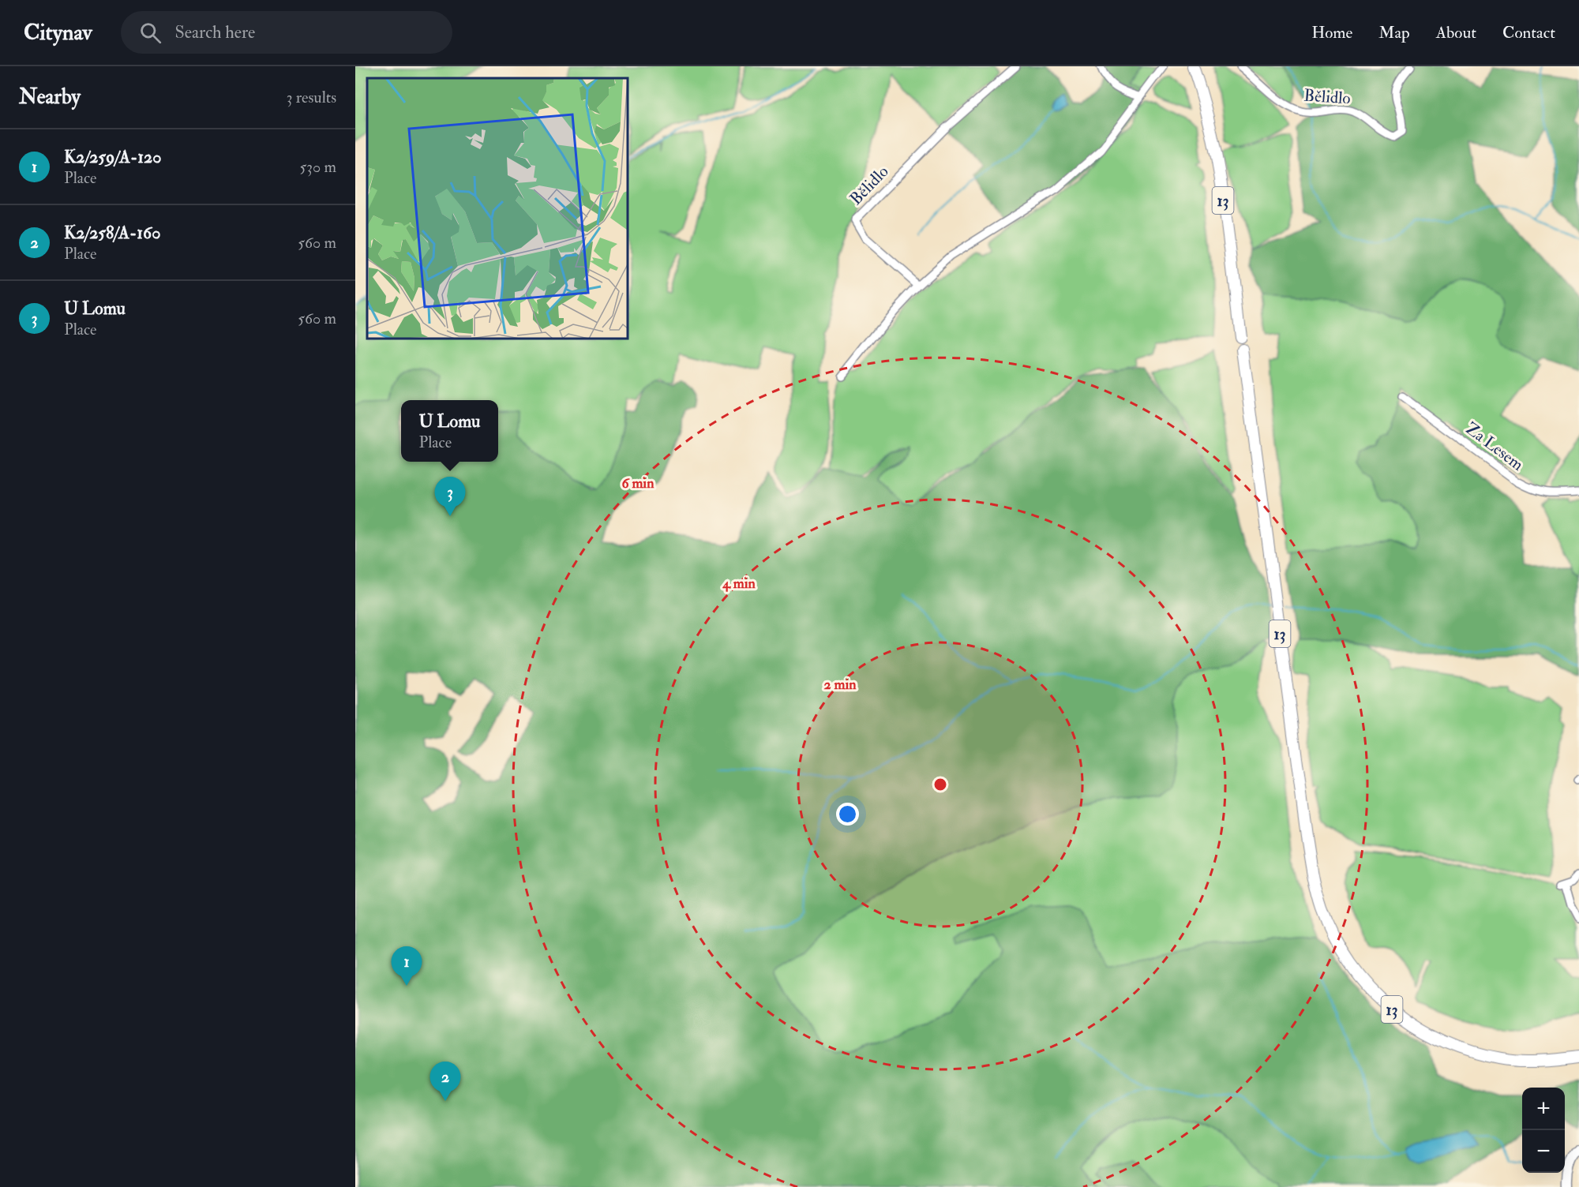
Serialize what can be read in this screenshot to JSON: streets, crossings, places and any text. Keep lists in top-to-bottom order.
{
  "streets": {
    "main road": ["13"],
    "street": ["Bělidlo", "Za Lesem"]
  },
  "page": {
    "header": "Citynav",
    "search": "Search here",
    "nav": [
      "Home",
      "Map",
      "About",
      "Contact"
    ],
    "heading": ["Nearby", "3 results"],
    "list": [
      {
        "mark": "1",
        "name": "K2/259/A-120",
        "note": "Place",
        "value": "530 m"
      },
      {
        "mark": "2",
        "name": "K2/258/A-160",
        "note": "Place",
        "value": "560 m"
      },
      {
        "mark": "3",
        "name": "U Lomu",
        "note": "Place",
        "value": "560 m"
      }
    ],
    "popup": ["U Lomu", "Place"],
    "pins": ["3", "1", "2"],
    "map_buttons": ["+", "−"]
  },
  "rings": ["6 min", "4 min", "2 min"]
}
